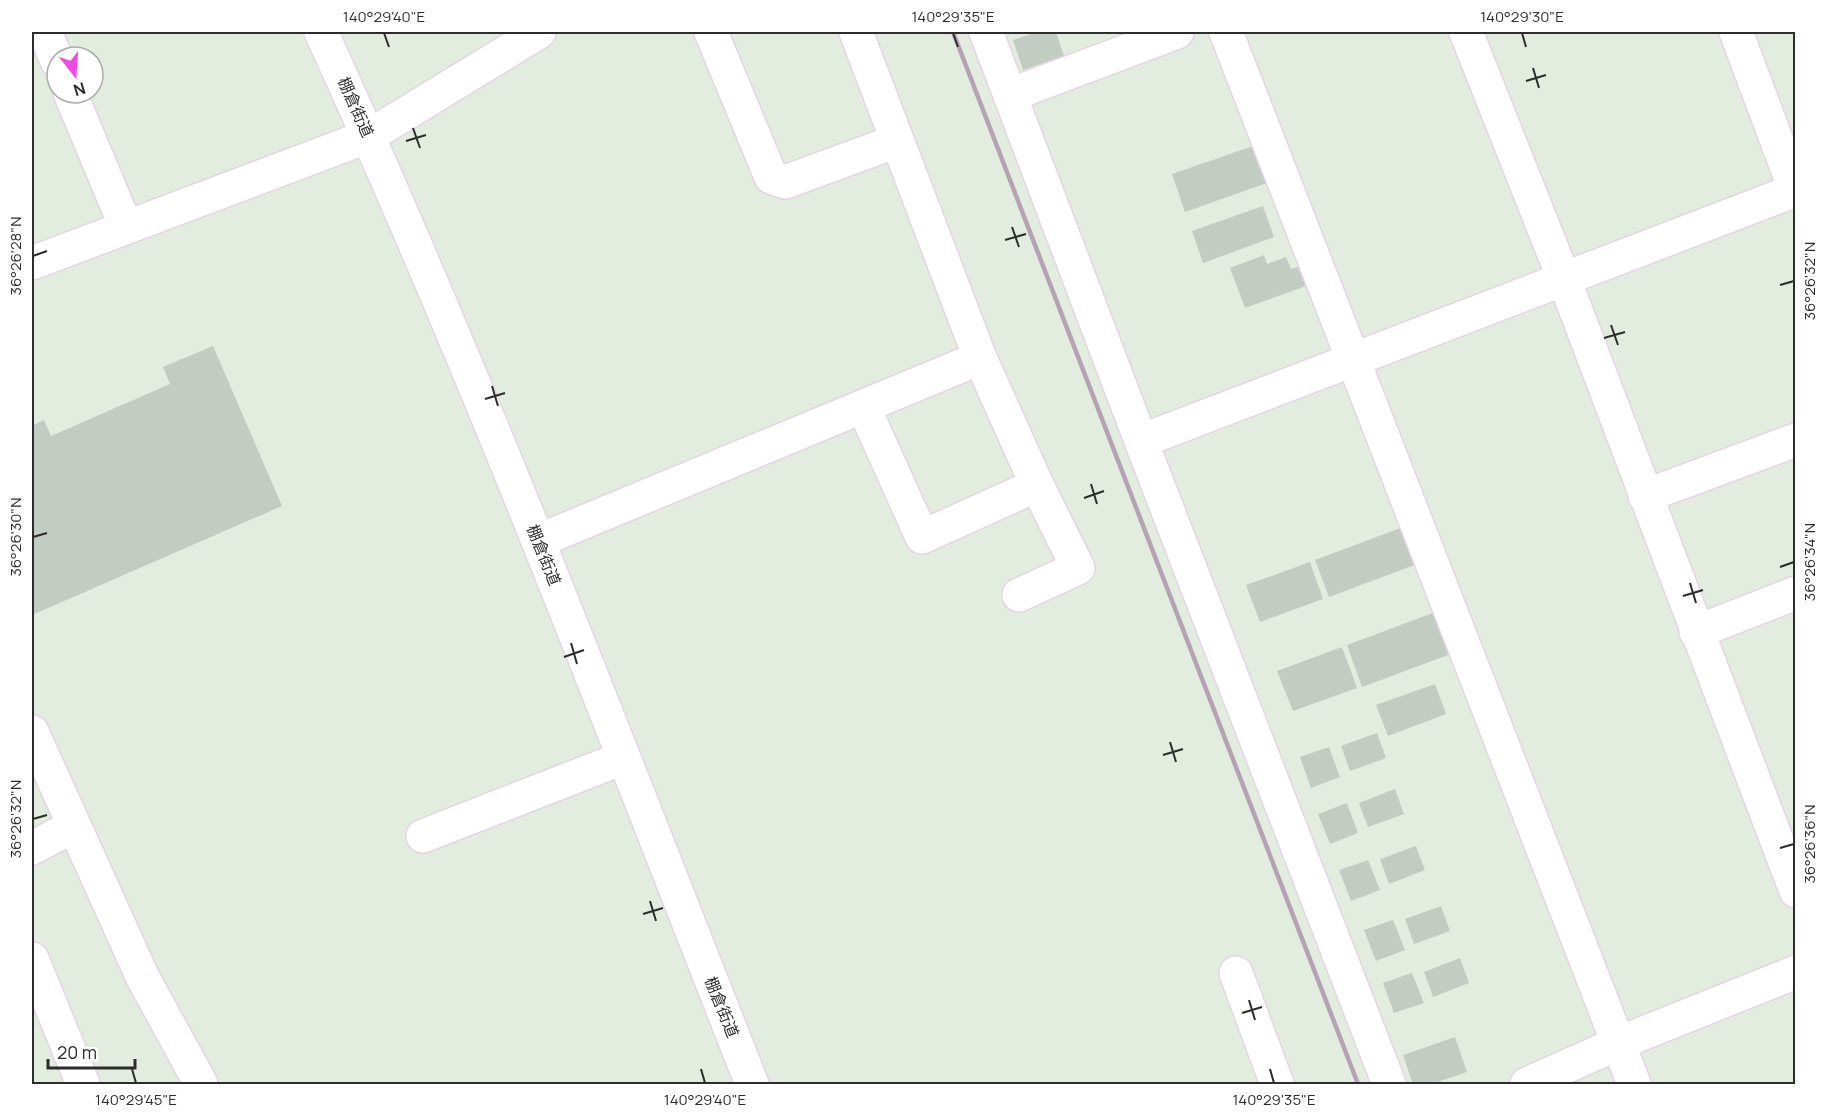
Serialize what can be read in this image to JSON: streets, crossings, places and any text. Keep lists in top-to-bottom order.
{
  "streets": {
    "street": ["棚倉街道"]
  },
  "scale_bar": "20 m",
  "north": "bottom",
  "coordinates": [
    "140°29'40\"E",
    "140°29'35\"E",
    "140°29'30\"E",
    "36°26'28\"N",
    "36°26'32\"N",
    "36°26'30\"N",
    "36°26'34\"N",
    "36°26'36\"N",
    "140°29'45\"E"
  ]
}
